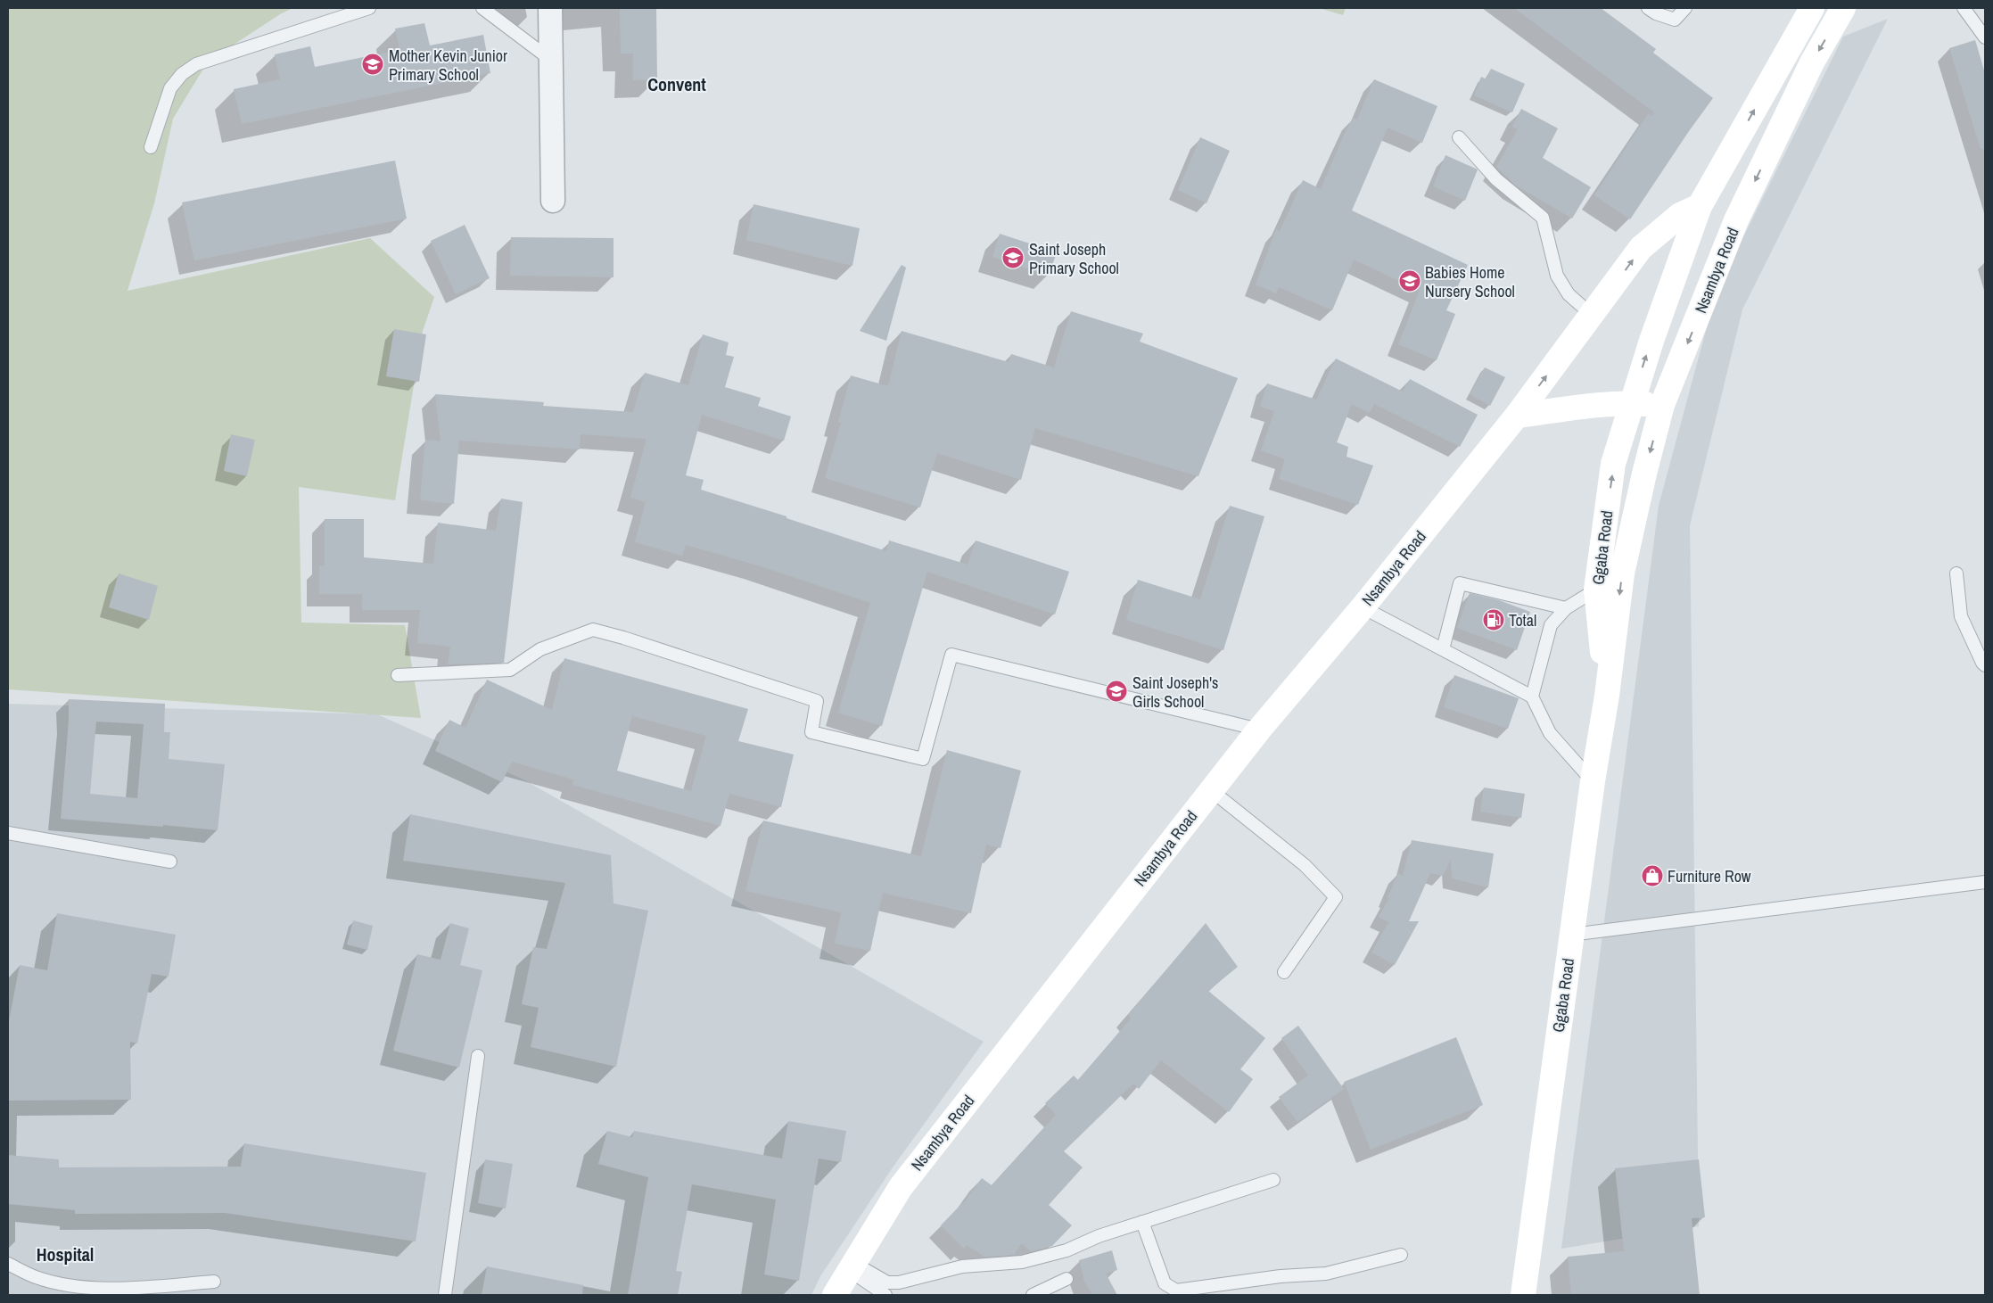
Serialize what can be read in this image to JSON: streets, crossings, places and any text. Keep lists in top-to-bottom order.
{
  "streets": {
    "main road": ["Nsambya Road", "Ggaba Road"]
  },
  "crossings": [
    ["Nsambya Road", "Ggaba Road"]
  ],
  "districts": ["Convent", "Hospital"],
  "places": {
    "school or university": [
      "Mother Kevin Junior Primary School",
      "Saint Joseph Primary School",
      "Babies Home Nursery School",
      "Saint Joseph's Girls School"
    ],
    "fuel station": ["Total"],
    "shop": ["Furniture Row"]
  }
}
